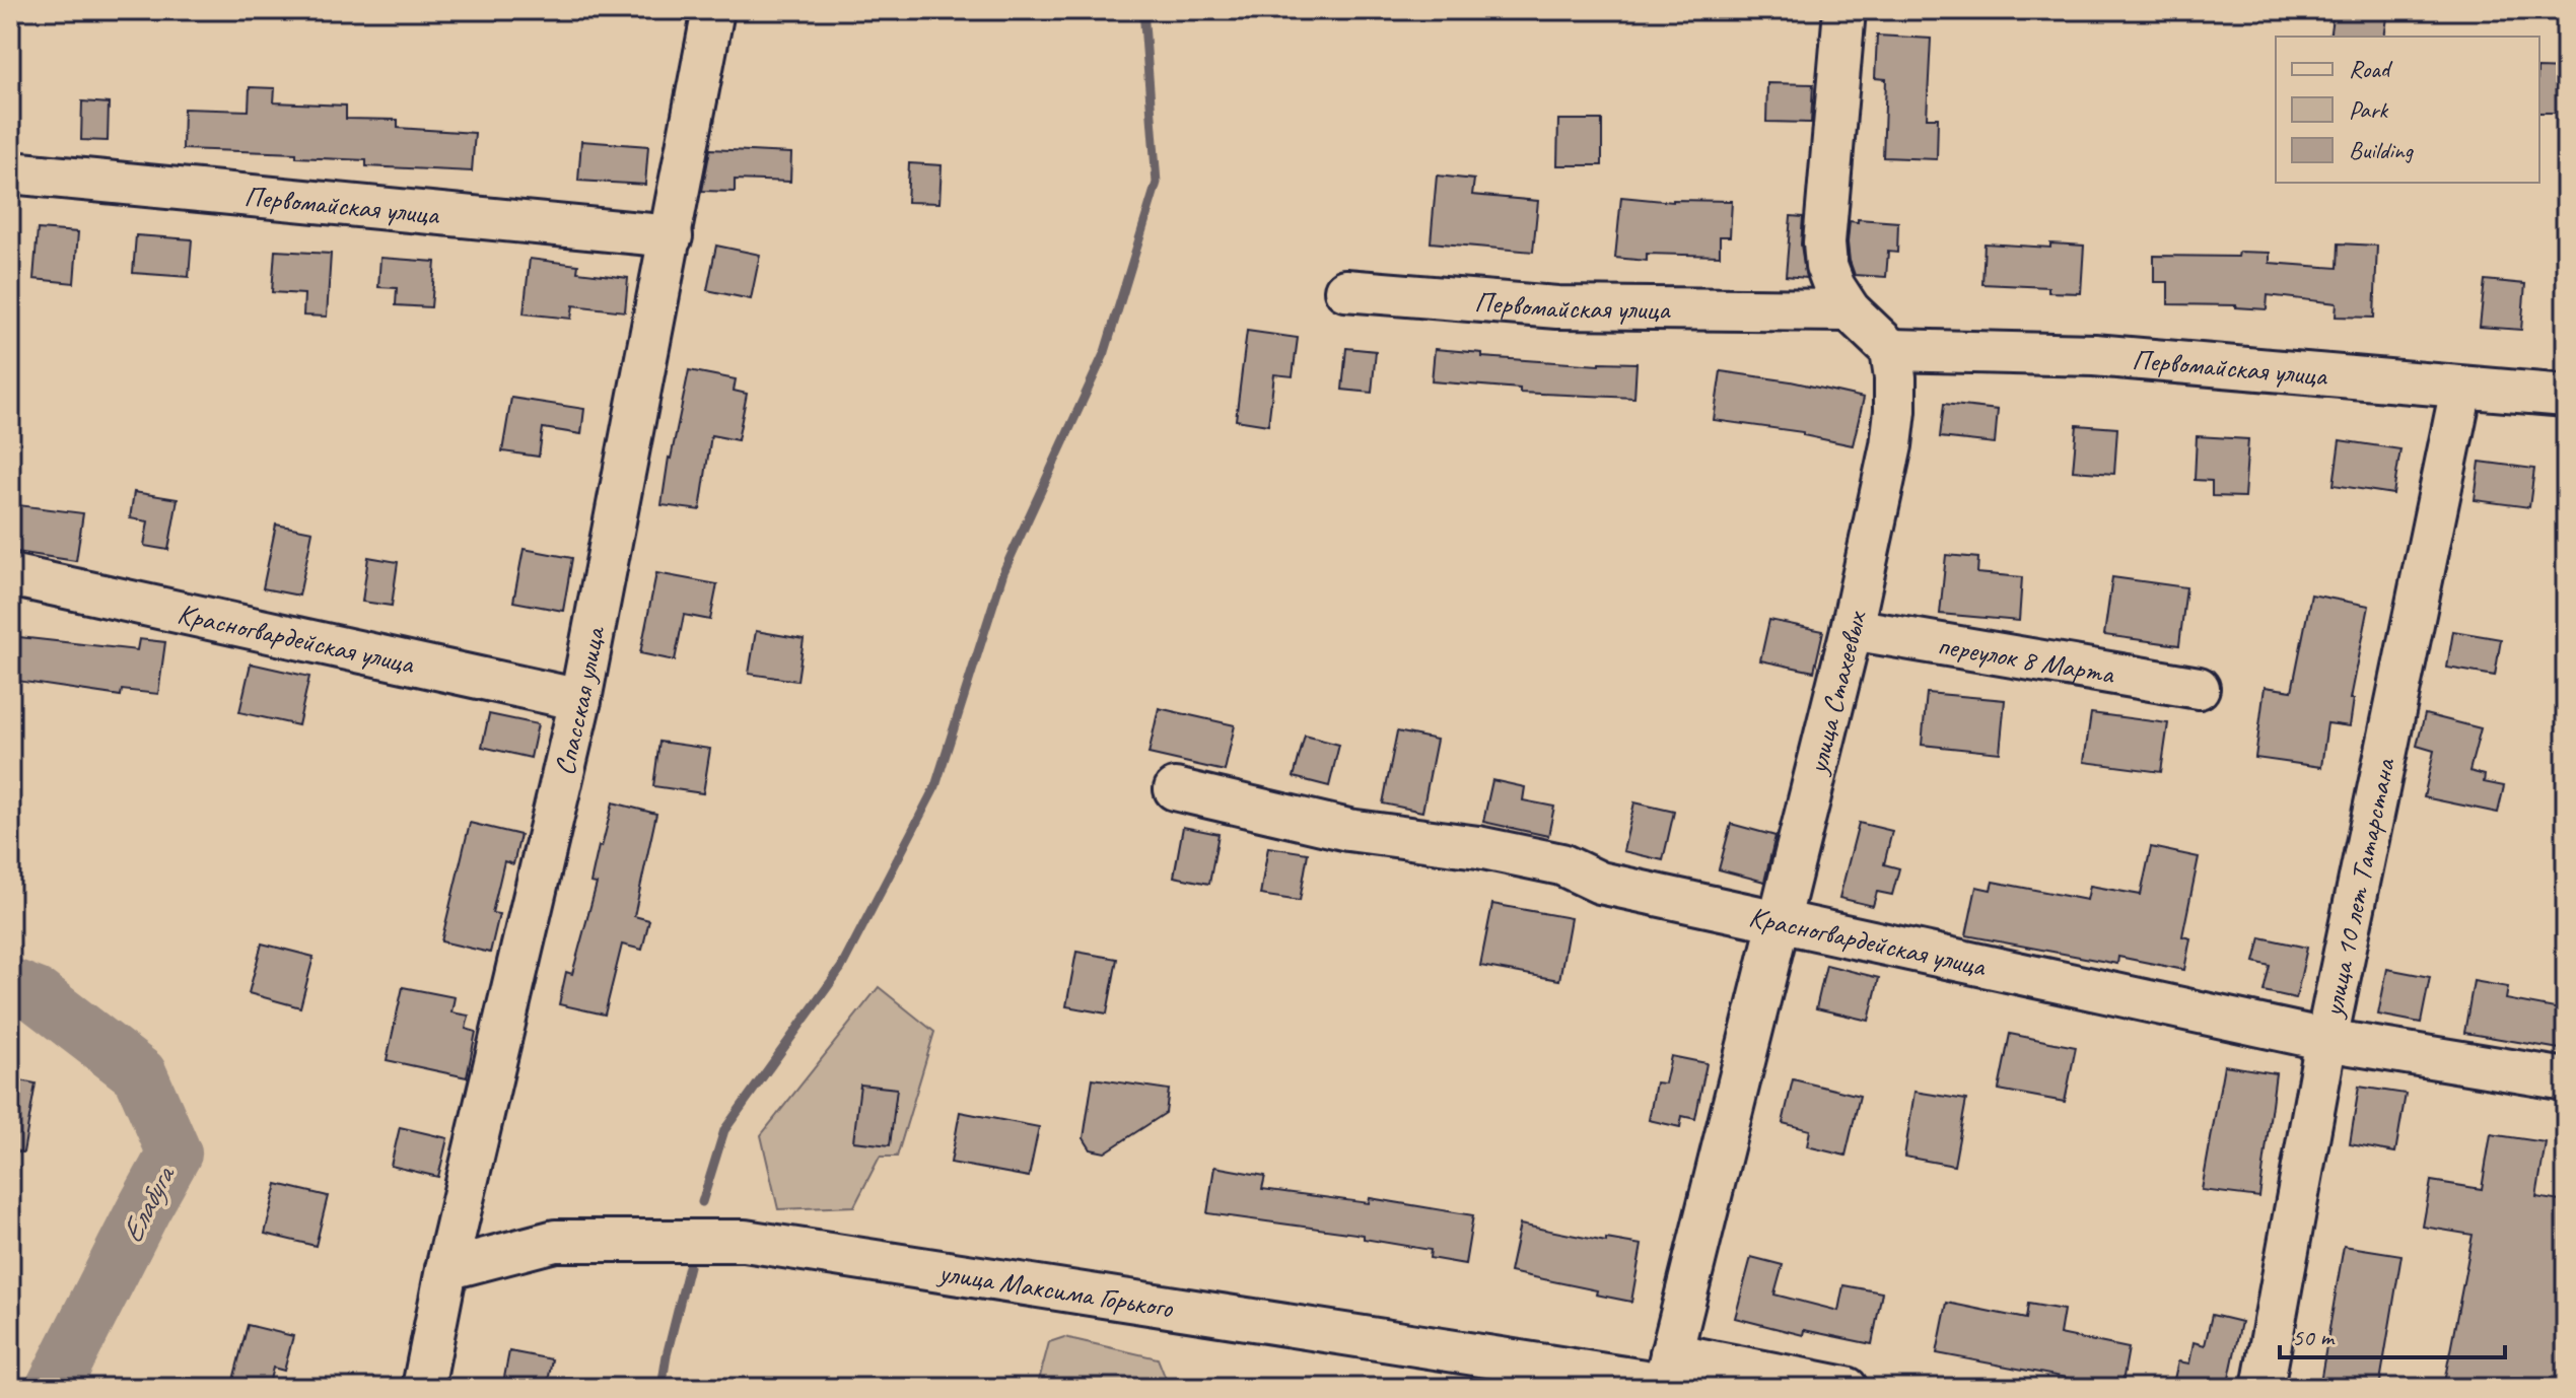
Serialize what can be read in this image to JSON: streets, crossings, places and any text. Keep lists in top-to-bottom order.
{
  "streets": {
    "street": [
      "Первомайская улица",
      "Красногвардейская улица",
      "переулок 8 Марта",
      "улица Стахеевых",
      "Спасская улица",
      "улица 10 лет Татарстана",
      "улица Максима Горького"
    ]
  },
  "crossings": [
    ["Первомайская улица", "улица Стахеевых"],
    ["Первомайская улица", "Спасская улица"],
    ["Первомайская улица", "улица 10 лет Татарстана"],
    ["Красногвардейская улица", "улица Стахеевых"],
    ["Красногвардейская улица", "Спасская улица"],
    ["Красногвардейская улица", "улица 10 лет Татарстана"],
    ["переулок 8 Марта", "улица Стахеевых"],
    ["улица Стахеевых", "улица Максима Горького"],
    ["Спасская улица", "улица Максима Горького"]
  ],
  "water": ["Елабуга"],
  "legend": ["Road", "Park", "Building"],
  "scale_bar": "50 m"
}
